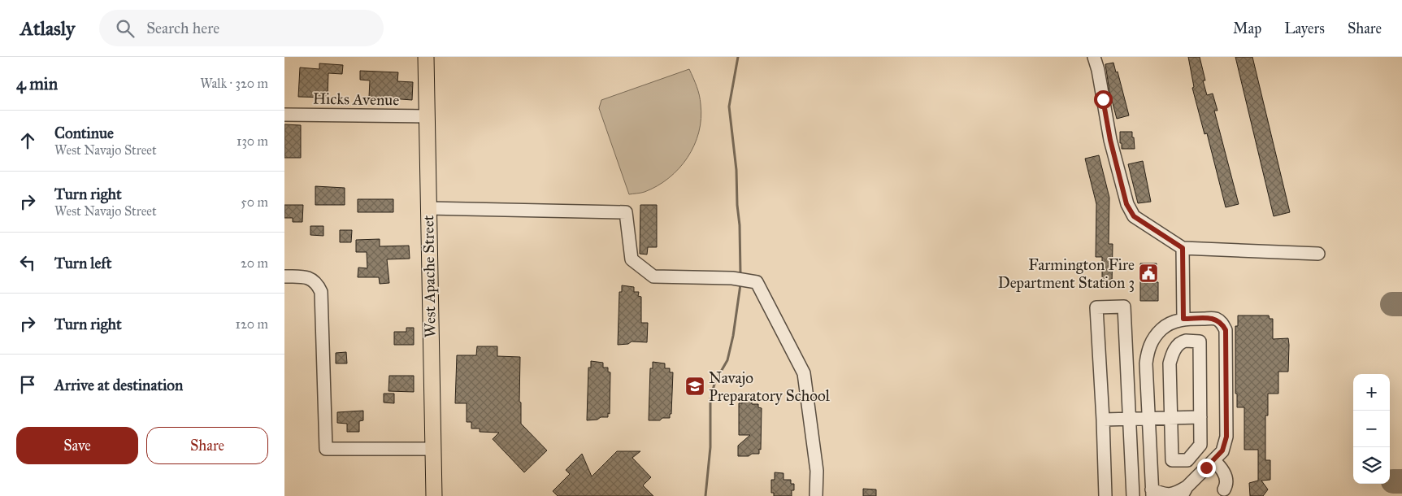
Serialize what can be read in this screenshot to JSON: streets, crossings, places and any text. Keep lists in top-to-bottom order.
{
  "streets": {
    "main road": ["West Apache Street"],
    "street": ["Hicks Avenue"]
  },
  "crossings": [
    ["Hicks Avenue", "West Apache Street"]
  ],
  "places": {
    "public building": ["Farmington Fire Department Station 3"],
    "school or university": ["Navajo Preparatory School"]
  },
  "page": {
    "header": "Atlasly",
    "search": "Search here",
    "nav": ["Map", "Layers", "Share"],
    "heading": ["4 min", "Walk · 320 m"],
    "list": [
      ["Continue", "West Navajo Street", "130 m"],
      ["Turn right", "West Navajo Street", "50 m"],
      ["Turn left", "20 m"],
      ["Turn right", "120 m"],
      "Arrive at destination"
    ],
    "map_buttons": ["+", "−"],
    "buttons": ["Save", "Share"]
  }
}
